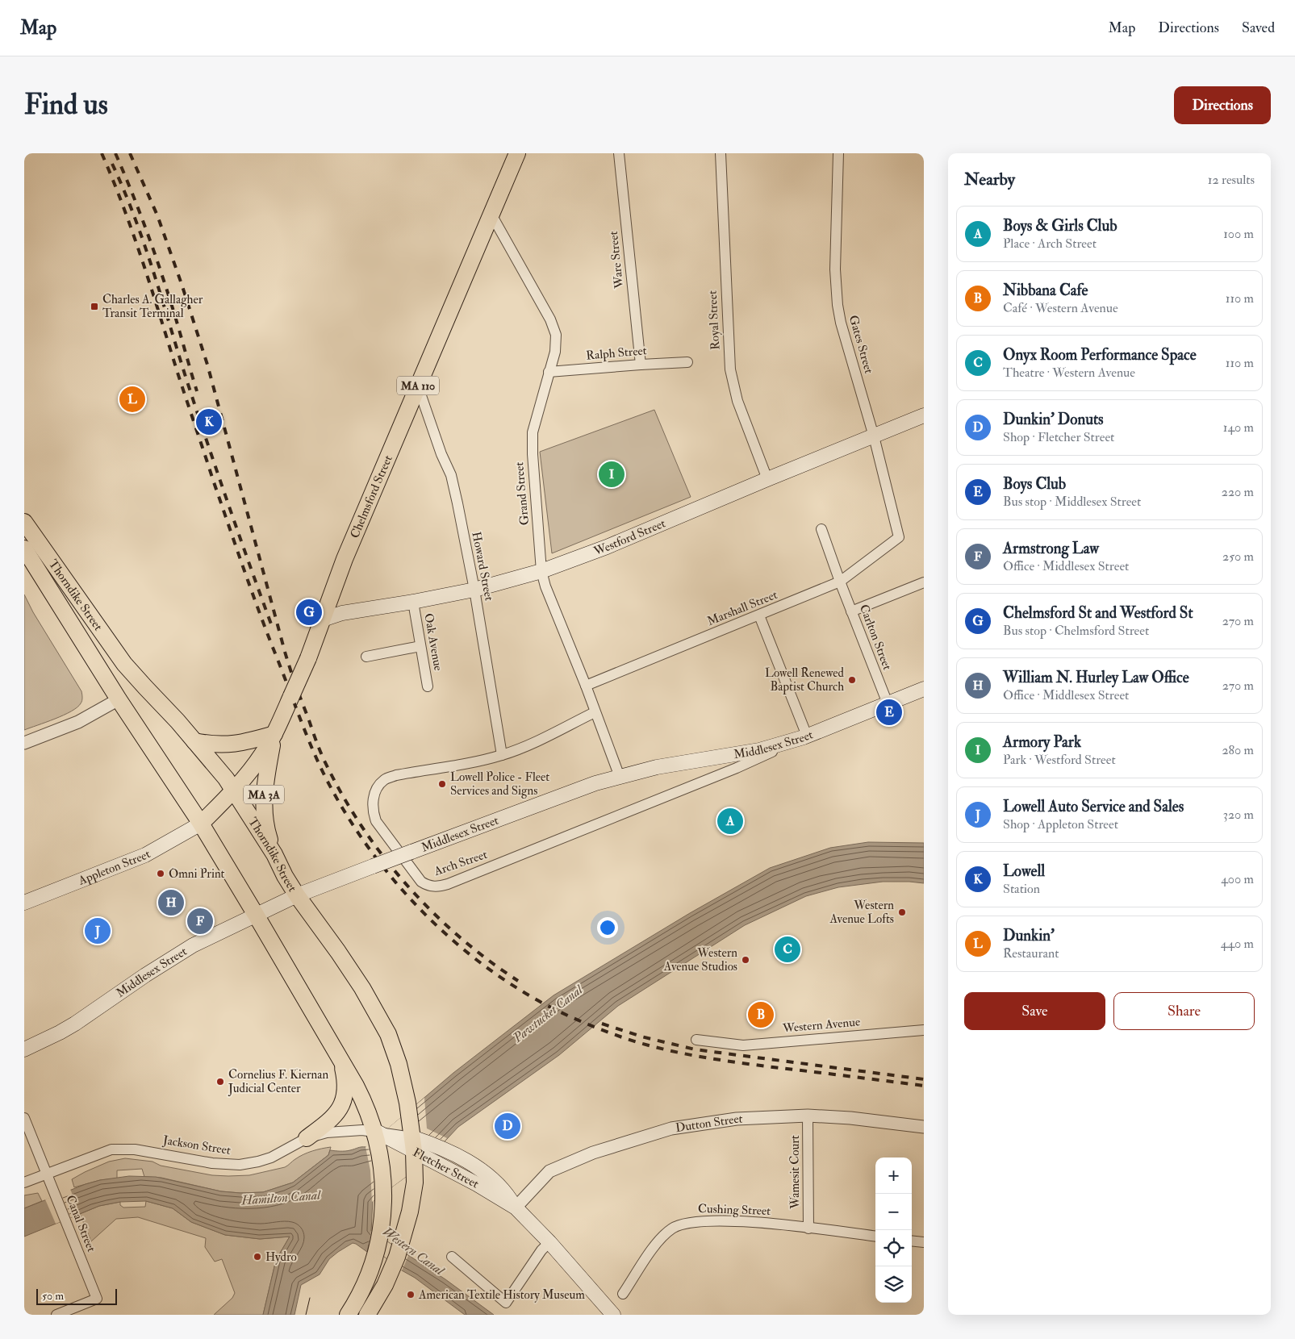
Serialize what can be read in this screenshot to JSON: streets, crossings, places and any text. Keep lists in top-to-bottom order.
{
  "streets": {
    "main road": [
      "MA 110",
      "Chelmsford Street",
      "Westford Street",
      "Thorndike Street",
      "Middlesex Street",
      "MA 3A",
      "Appleton Street",
      "Fletcher Street"
    ],
    "street": [
      "Ware Street",
      "Royal Street",
      "Gates Street",
      "Ralph Street",
      "Grand Street",
      "Howard Street",
      "Marshall Street",
      "Carlton Street",
      "Oak Avenue",
      "Arch Street",
      "Western Avenue",
      "Dutton Street",
      "Jackson Street",
      "Wamesit Court",
      "Cushing Street",
      "Canal Street"
    ]
  },
  "crossings": [
    ["Ware Street", "Ralph Street"],
    ["Royal Street", "Westford Street"],
    ["Gates Street", "Westford Street"],
    ["Gates Street", "Marshall Street"],
    ["Ralph Street", "Grand Street"],
    ["Grand Street", "Chelmsford Street"],
    ["Grand Street", "Westford Street"],
    ["Grand Street", "Marshall Street"],
    ["Grand Street", "Middlesex Street"],
    ["Grand Street", "Arch Street"],
    ["Chelmsford Street", "Westford Street"],
    ["Chelmsford Street", "Howard Street"],
    ["Chelmsford Street", "Thorndike Street"],
    ["Chelmsford Street", "MA 3A"],
    ["Chelmsford Street", "Appleton Street"],
    ["Westford Street", "Howard Street"],
    ["Westford Street", "Oak Avenue"],
    ["Howard Street", "Arch Street"],
    ["Thorndike Street", "Middlesex Street"],
    ["Thorndike Street", "MA 3A"],
    ["Thorndike Street", "Appleton Street"],
    ["Thorndike Street", "Jackson Street"],
    ["Thorndike Street", "Fletcher Street"],
    ["Marshall Street", "Carlton Street"],
    ["Carlton Street", "Middlesex Street"],
    ["Middlesex Street", "Arch Street"],
    ["Dutton Street", "Fletcher Street"],
    ["Dutton Street", "Wamesit Court"],
    ["Jackson Street", "Fletcher Street"],
    ["Jackson Street", "Canal Street"],
    ["Wamesit Court", "Cushing Street"]
  ],
  "water": ["Pawtucket Canal", "Hamilton Canal", "Western Canal"],
  "places": {
    "transit": ["Charles A. Gallagher Transit Terminal"],
    "other": [
      "Lowell Renewed Baptist Church",
      "Lowell Police - Fleet Services and Signs",
      "Omni Print",
      "Western Avenue Lofts",
      "Western Avenue Studios",
      "Cornelius F. Kiernan Judicial Center",
      "Hydro",
      "American Textile History Museum"
    ]
  },
  "scale_bar": "50 m",
  "page": {
    "header": "Map",
    "nav": ["Map", "Directions", "Saved"],
    "buttons": [
      "Directions",
      ["Save", "Share"]
    ],
    "title": "Find us",
    "heading": ["Nearby", "12 results"],
    "list": [
      {
        "mark": "A",
        "name": "Boys & Girls Club",
        "note": "Place · Arch Street",
        "value": "100 m"
      },
      {
        "mark": "B",
        "name": "Nibbana Cafe",
        "note": "Café · Western Avenue",
        "value": "110 m"
      },
      {
        "mark": "C",
        "name": "Onyx Room Performance Space",
        "note": "Theatre · Western Avenue",
        "value": "110 m"
      },
      {
        "mark": "D",
        "name": "Dunkin' Donuts",
        "note": "Shop · Fletcher Street",
        "value": "140 m"
      },
      {
        "mark": "E",
        "name": "Boys Club",
        "note": "Bus stop · Middlesex Street",
        "value": "220 m"
      },
      {
        "mark": "F",
        "name": "Armstrong Law",
        "note": "Office · Middlesex Street",
        "value": "250 m"
      },
      {
        "mark": "G",
        "name": "Chelmsford St and Westford St",
        "note": "Bus stop · Chelmsford Street",
        "value": "270 m"
      },
      {
        "mark": "H",
        "name": "William N. Hurley Law Office",
        "note": "Office · Middlesex Street",
        "value": "270 m"
      },
      {
        "mark": "I",
        "name": "Armory Park",
        "note": "Park · Westford Street",
        "value": "280 m"
      },
      {
        "mark": "J",
        "name": "Lowell Auto Service and Sales",
        "note": "Shop · Appleton Street",
        "value": "320 m"
      },
      {
        "mark": "K",
        "name": "Lowell",
        "note": "Station",
        "value": "400 m"
      },
      {
        "mark": "L",
        "name": "Dunkin'",
        "note": "Restaurant",
        "value": "440 m"
      }
    ],
    "pins": [
      "L",
      "K",
      "I",
      "G",
      "E",
      "A",
      "H",
      "F",
      "J",
      "C",
      "B",
      "D"
    ],
    "map_buttons": ["+", "−"],
    "scale": "50 m"
  }
}
